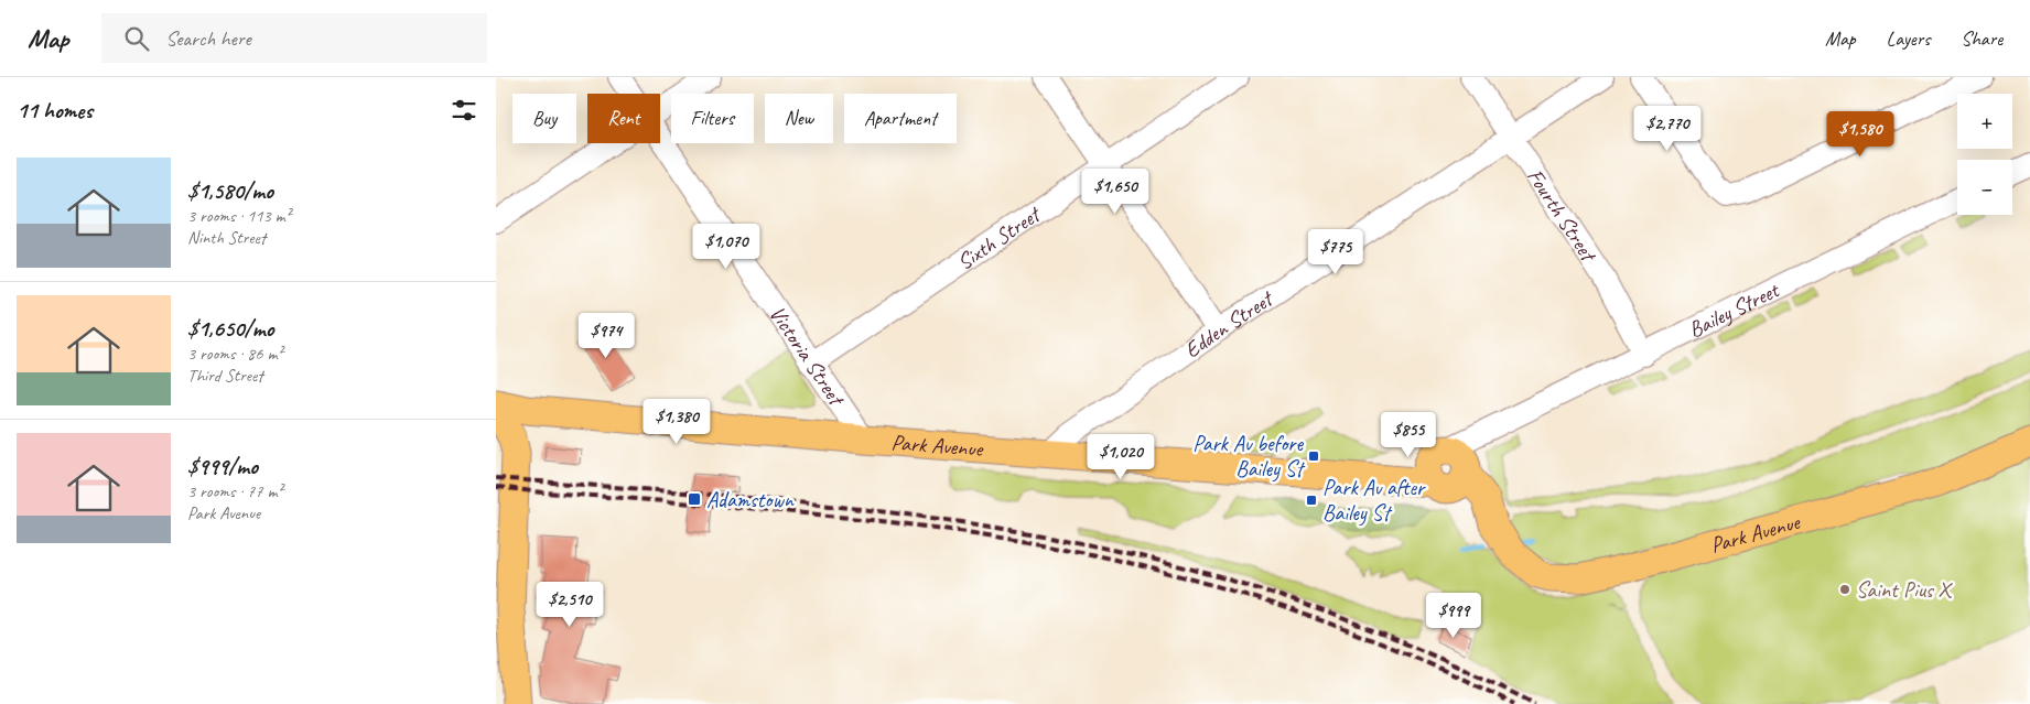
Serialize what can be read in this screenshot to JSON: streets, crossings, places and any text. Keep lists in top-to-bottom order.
{
  "streets": {
    "main road": ["Park Avenue"],
    "street": [
      "Fourth Street",
      "Sixth Street",
      "Bailey Street",
      "Edden Street",
      "Victoria Street"
    ]
  },
  "crossings": [
    ["Fourth Street", "Bailey Street"],
    ["Fourth Street", "Edden Street"],
    ["Sixth Street", "Victoria Street"],
    ["Bailey Street", "Park Avenue"],
    ["Edden Street", "Park Avenue"],
    ["Victoria Street", "Park Avenue"]
  ],
  "places": {
    "transit": ["Park Av before Bailey St", "Adamstown", "Park Av after Bailey St"],
    "other": ["Saint Pius X"]
  },
  "page": {
    "header": "Map",
    "search": "Search here",
    "nav": ["Map", "Layers", "Share"],
    "heading": "11 homes",
    "map_buttons": ["+", "−"],
    "chip": [
      "Buy",
      "Rent",
      "Filters",
      "New",
      "Apartment"
    ],
    "price": [
      "$2,770",
      "$1,580",
      "$1,650",
      "$1,070",
      "$775",
      "$974",
      "$1,380",
      "$855",
      "$1,020",
      "$2,510",
      "$999"
    ],
    "list": [
      {
        "name": "$1,580/mo",
        "note": "3 rooms · 113 m² · Ninth Street"
      },
      {
        "name": "$1,650/mo",
        "note": "3 rooms · 86 m² · Third Street"
      },
      {
        "name": "$999/mo",
        "note": "3 rooms · 77 m² · Park Avenue"
      }
    ]
  }
}
